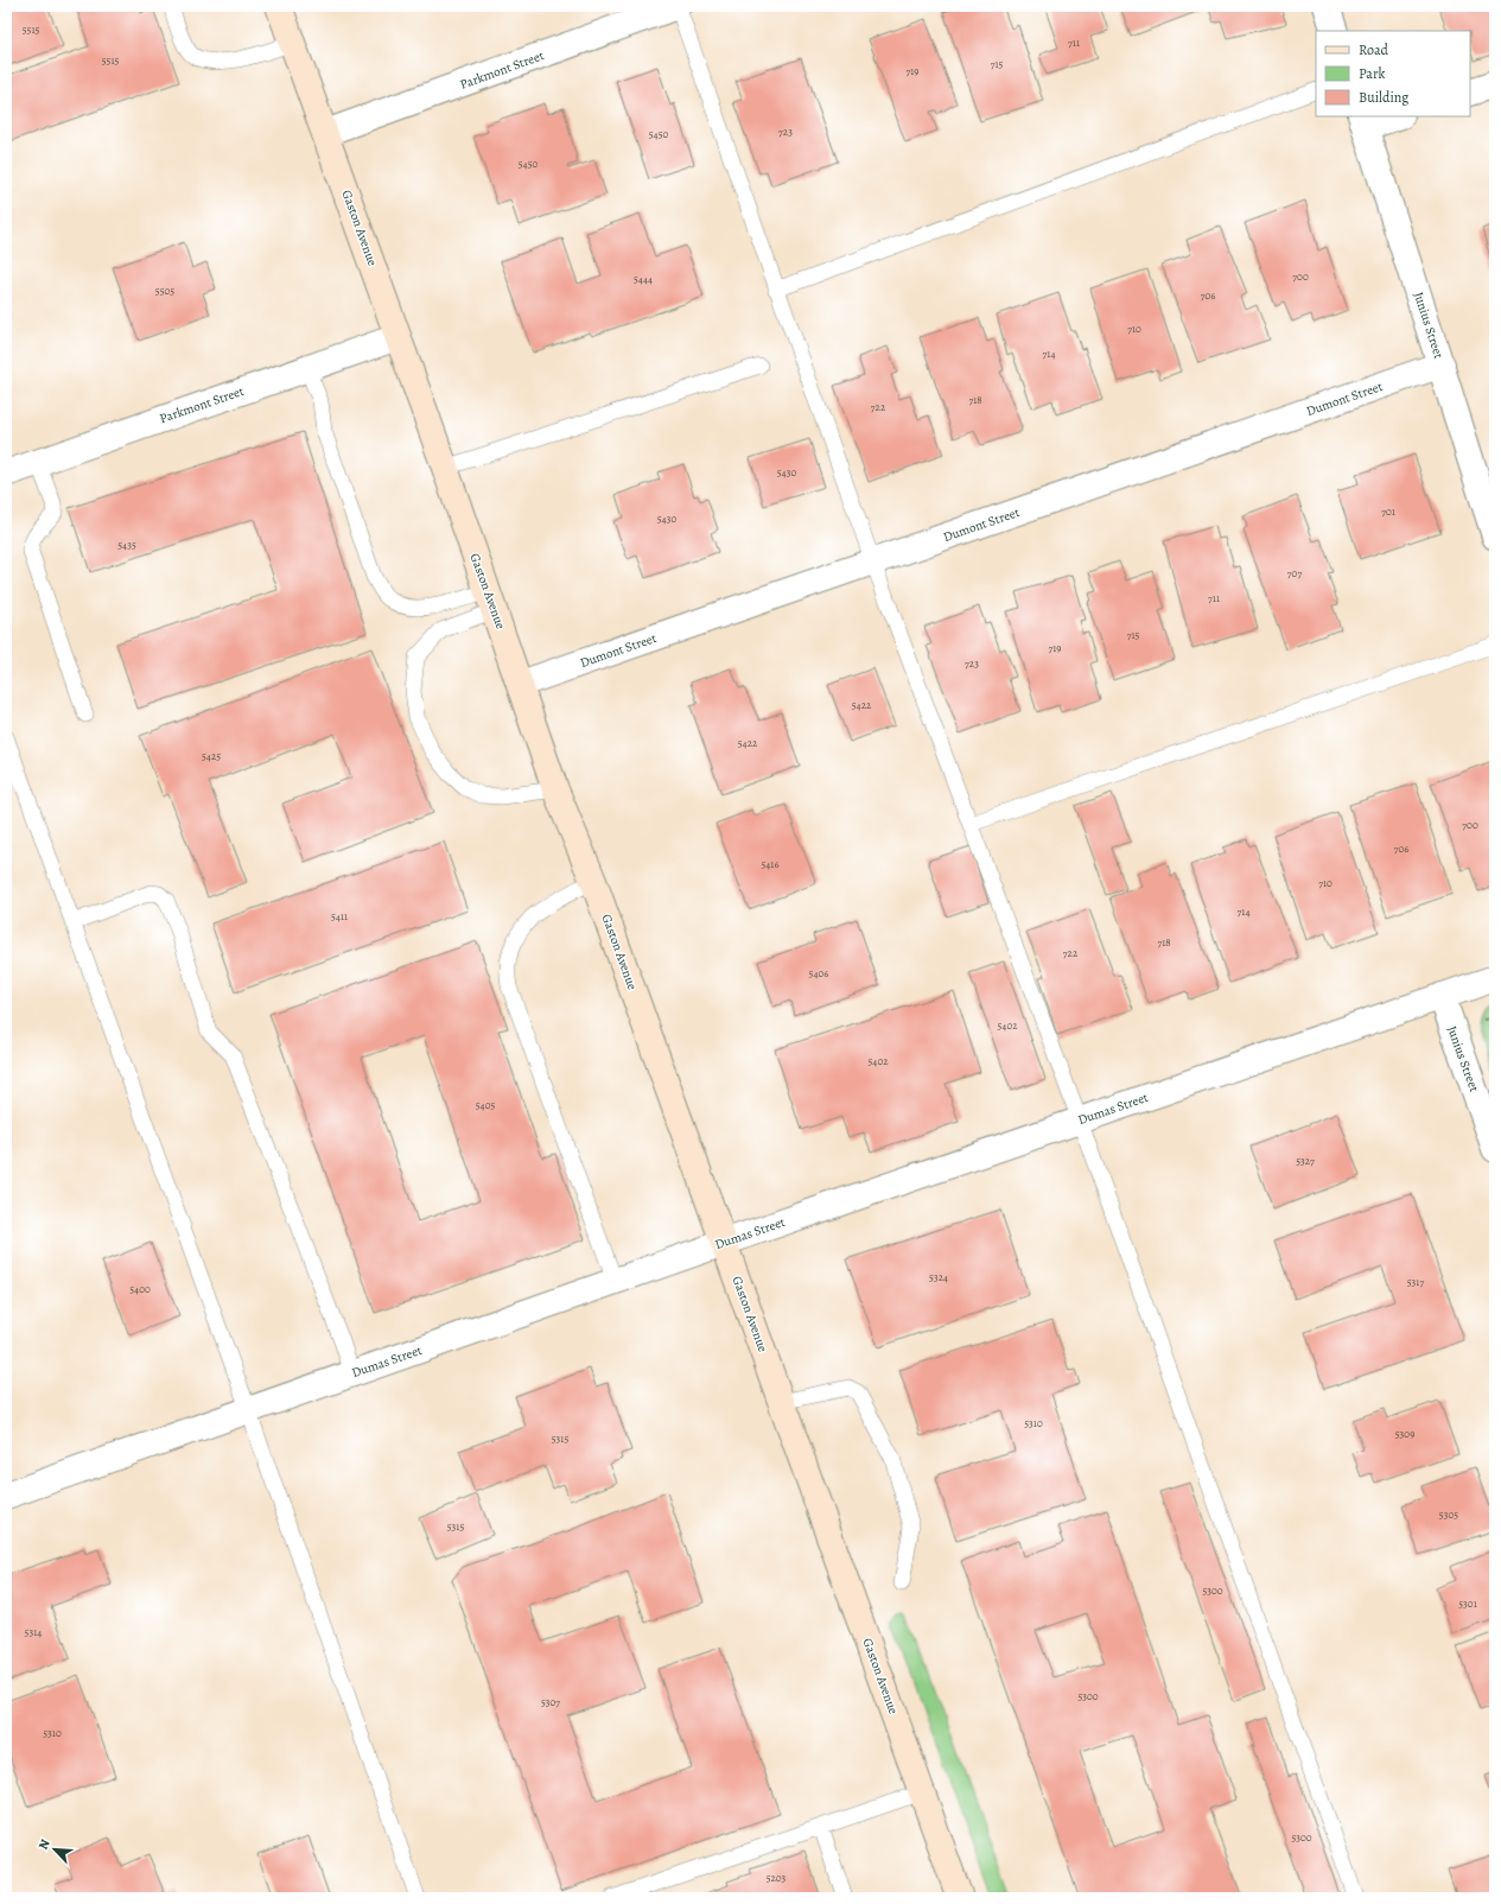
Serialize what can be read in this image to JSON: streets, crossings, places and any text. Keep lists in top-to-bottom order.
{
  "streets": {
    "main road": ["Gaston Avenue"],
    "street": [
      "Parkmont Street",
      "Junius Street",
      "Dumont Street",
      "Dumas Street"
    ]
  },
  "crossings": [
    ["Parkmont Street", "Gaston Avenue"],
    ["Gaston Avenue", "Dumont Street"],
    ["Gaston Avenue", "Dumas Street"],
    ["Junius Street", "Dumont Street"],
    ["Junius Street", "Dumas Street"]
  ],
  "house_numbers": [
    "5515",
    "711",
    "5515",
    "715",
    "719",
    "723",
    "5450",
    "5450",
    "700",
    "5444",
    "5505",
    "706",
    "710",
    "714",
    "718",
    "722",
    "5430",
    "701",
    "5430",
    "5435",
    "707",
    "711",
    "715",
    "719",
    "723",
    "5422",
    "5422",
    "5425",
    "700",
    "706",
    "5416",
    "710",
    "714",
    "5411",
    "718",
    "722",
    "5406",
    "5402",
    "5402",
    "5405",
    "5327",
    "5324",
    "5317",
    "5400",
    "5310",
    "5309",
    "5315",
    "5305",
    "5315",
    "5300",
    "5301",
    "5314",
    "5300",
    "5307",
    "5310",
    "5300",
    "5203"
  ],
  "legend": ["Road", "Park", "Building"],
  "north": "top left"
}
